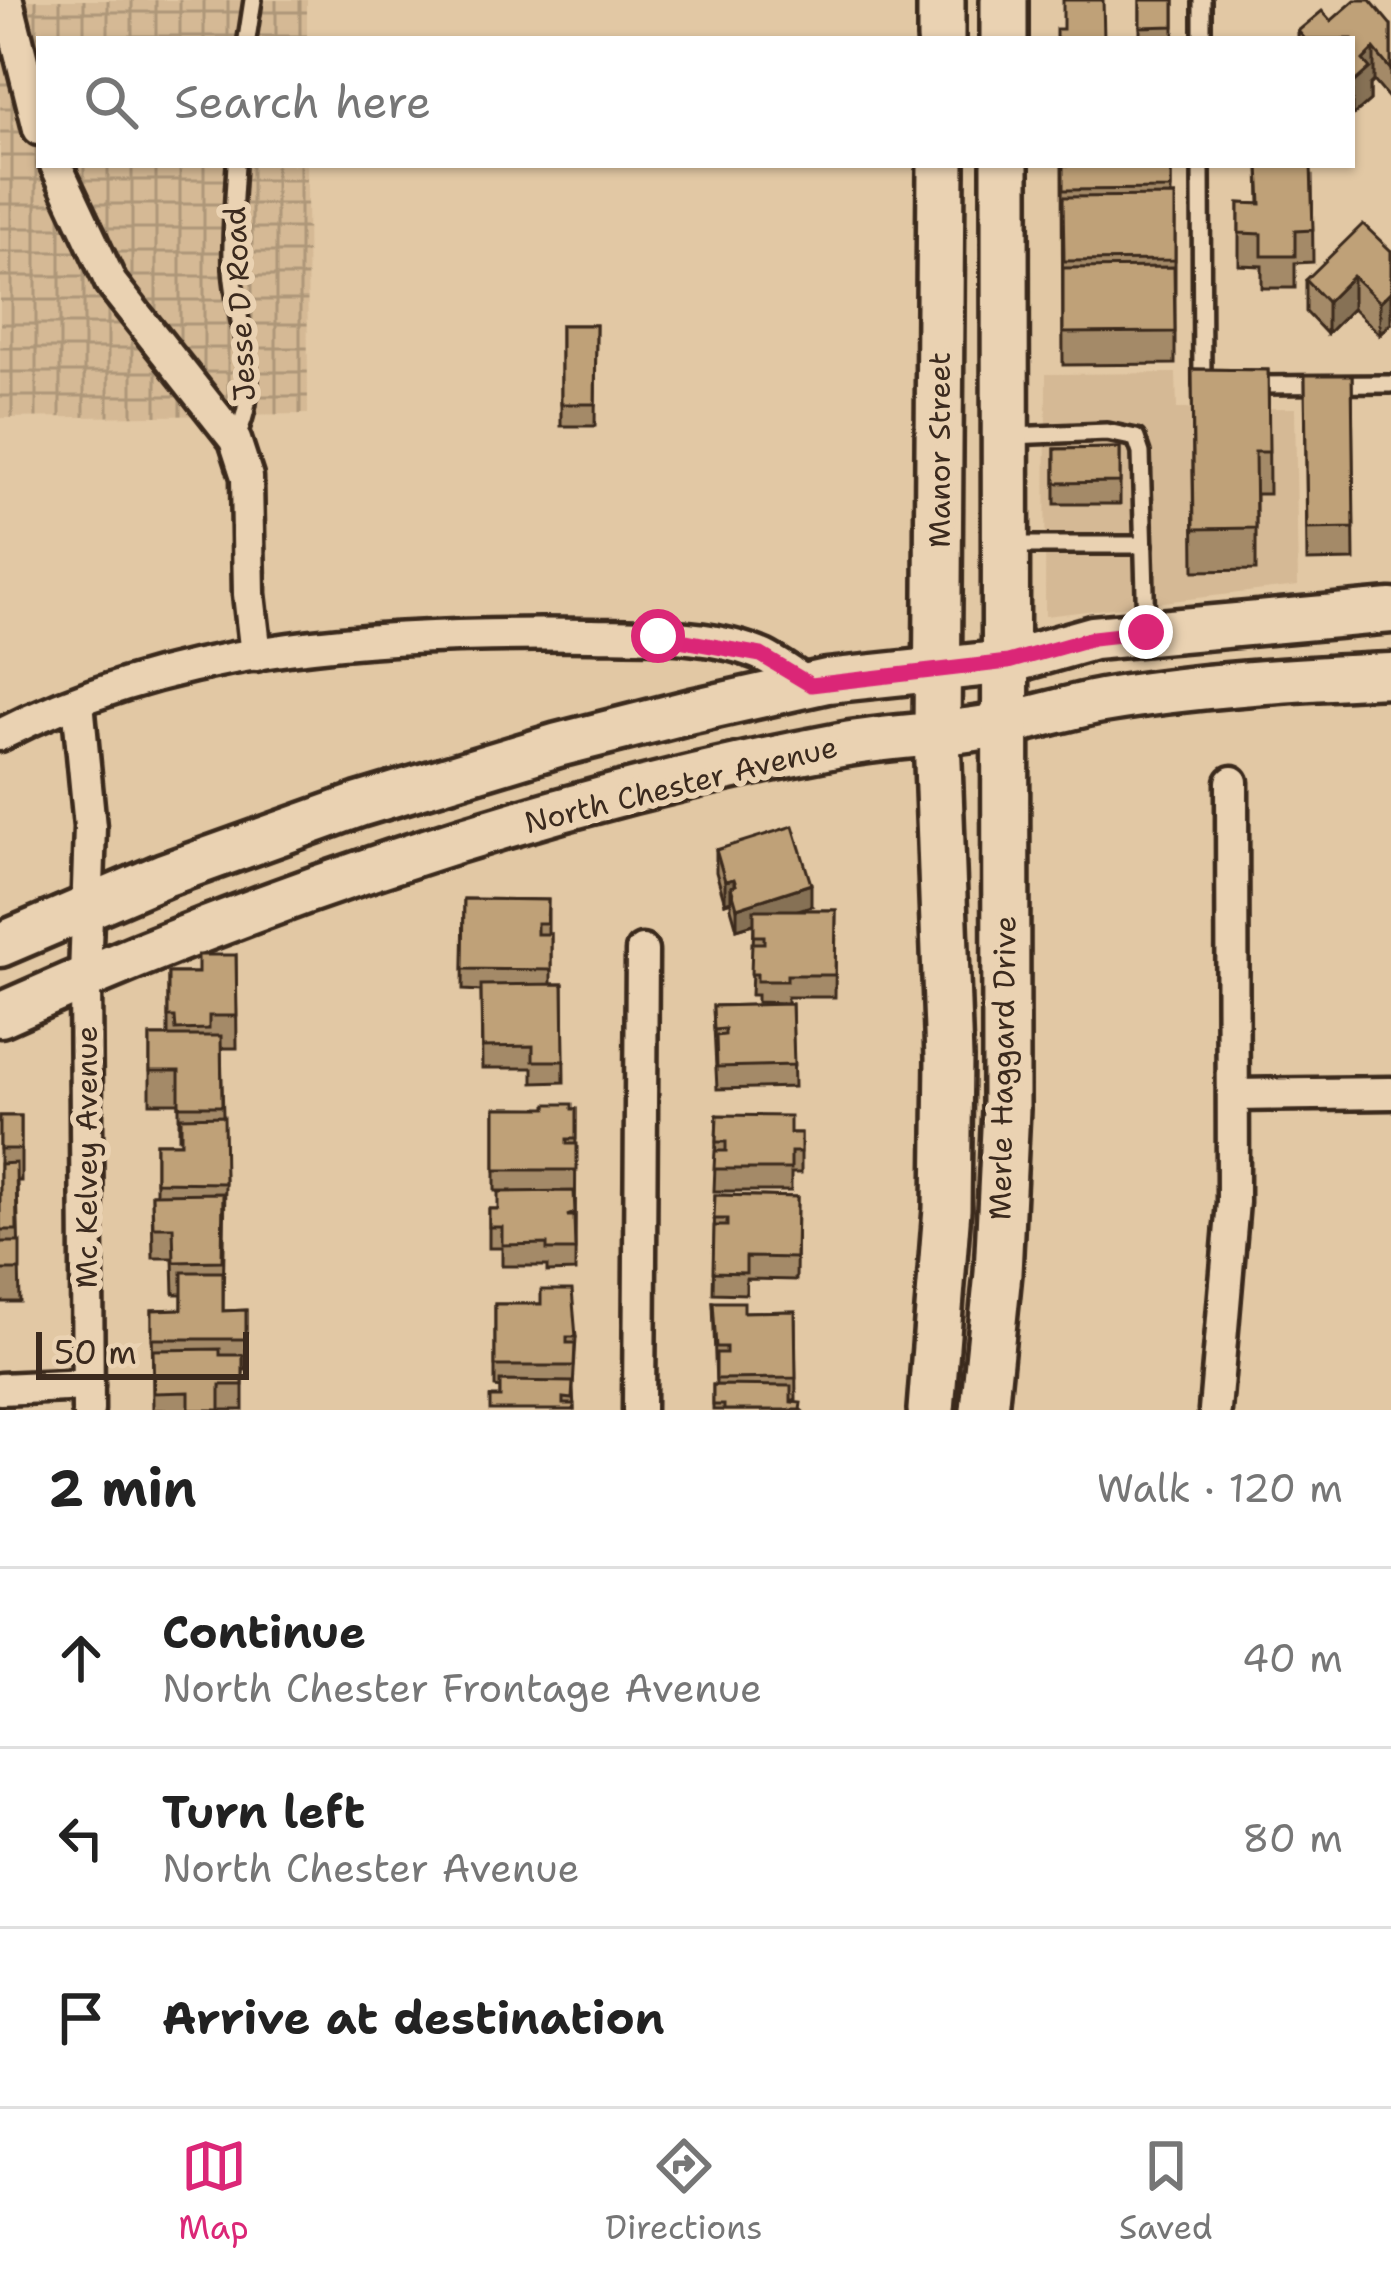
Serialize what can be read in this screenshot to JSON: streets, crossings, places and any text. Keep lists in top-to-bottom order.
{
  "streets": {
    "main road": ["Manor Street", "North Chester Avenue", "Merle Haggard Drive"],
    "street": ["Jesse D Road", "Mc Kelvey Avenue"]
  },
  "crossings": [
    ["Manor Street", "North Chester Avenue"],
    ["Manor Street", "Merle Haggard Drive"],
    ["North Chester Avenue", "Merle Haggard Drive"],
    ["North Chester Avenue", "Mc Kelvey Avenue"]
  ],
  "scale_bar": "50 m",
  "page": {
    "search": "Search here",
    "scale": "50 m",
    "heading": ["2 min", "Walk · 120 m"],
    "list": [
      ["Continue", "North Chester Frontage Avenue", "40 m"],
      ["Turn left", "North Chester Avenue", "80 m"],
      "Arrive at destination"
    ],
    "nav": ["Map", "Directions", "Saved"]
  }
}
